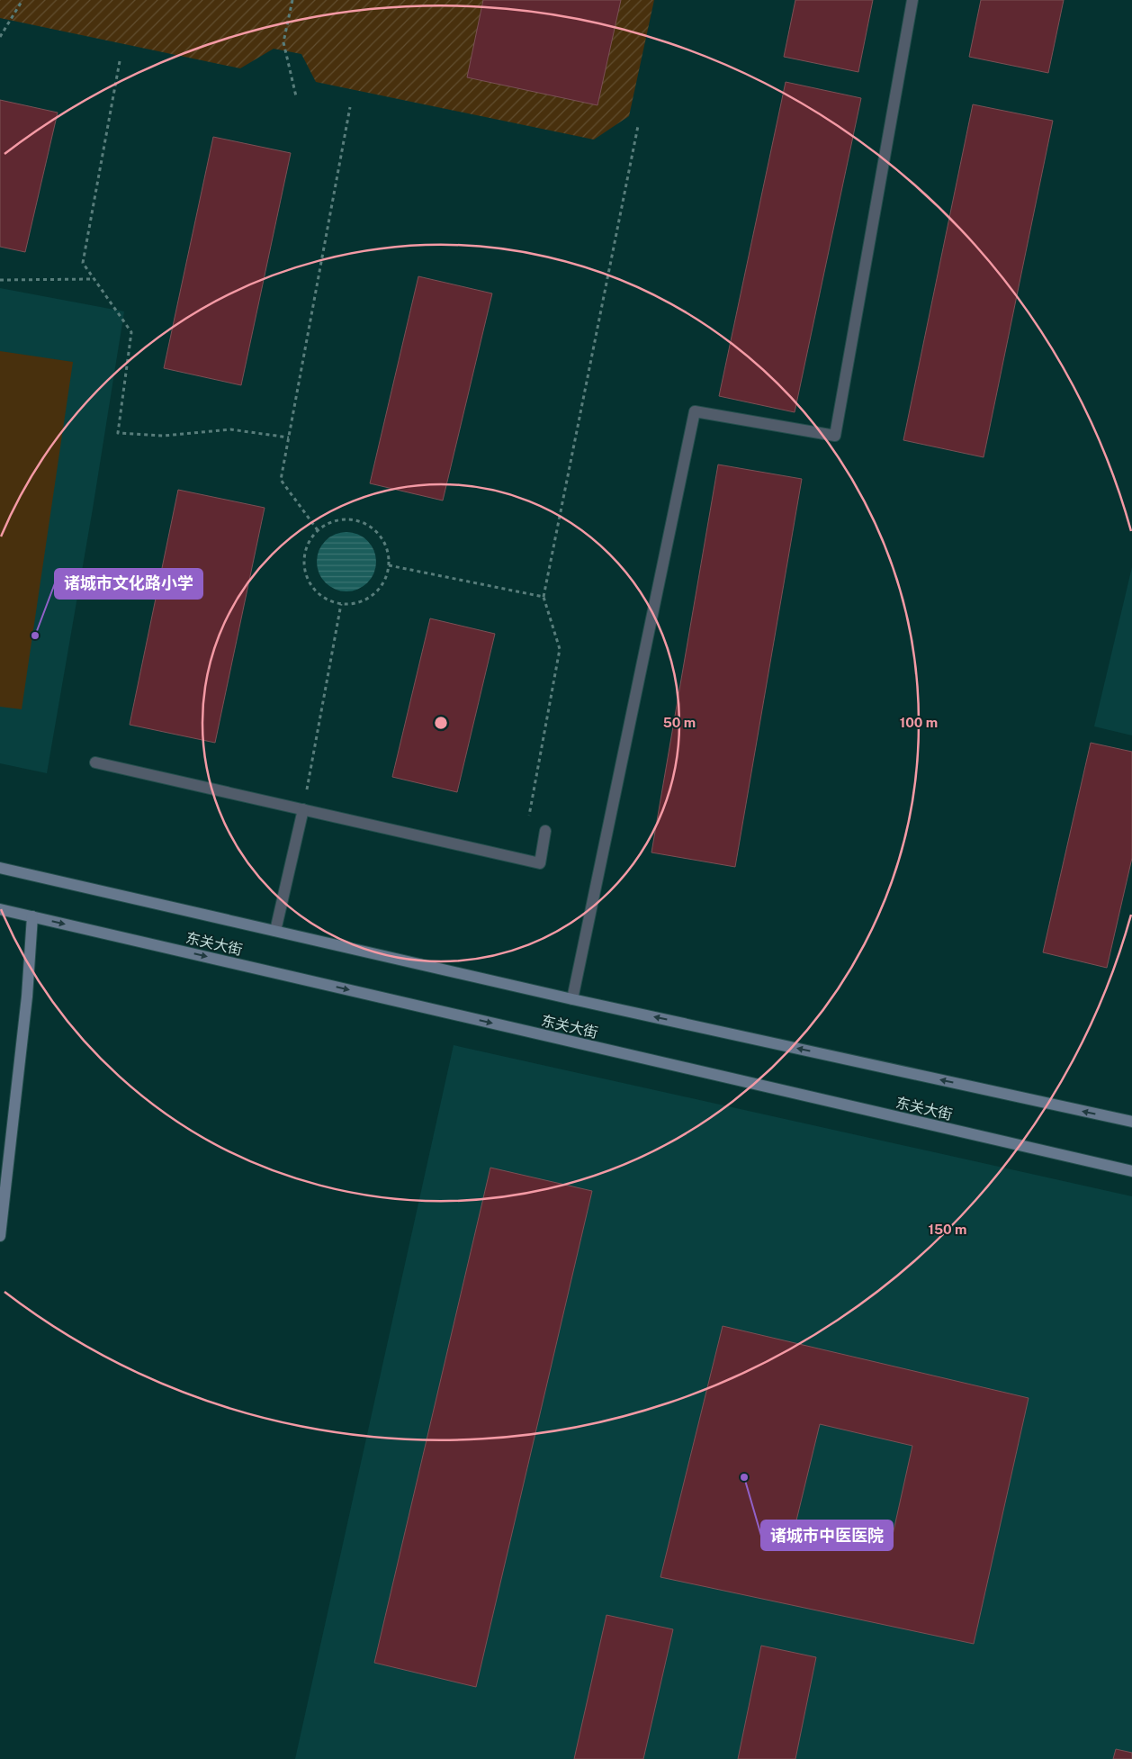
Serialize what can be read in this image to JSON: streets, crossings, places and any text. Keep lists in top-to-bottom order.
{
  "streets": {
    "main road": ["东关大街"]
  },
  "places": ["诸城市文化路小学", "诸城市中医医院"],
  "rings": ["50 m", "100 m", "150 m"]
}
